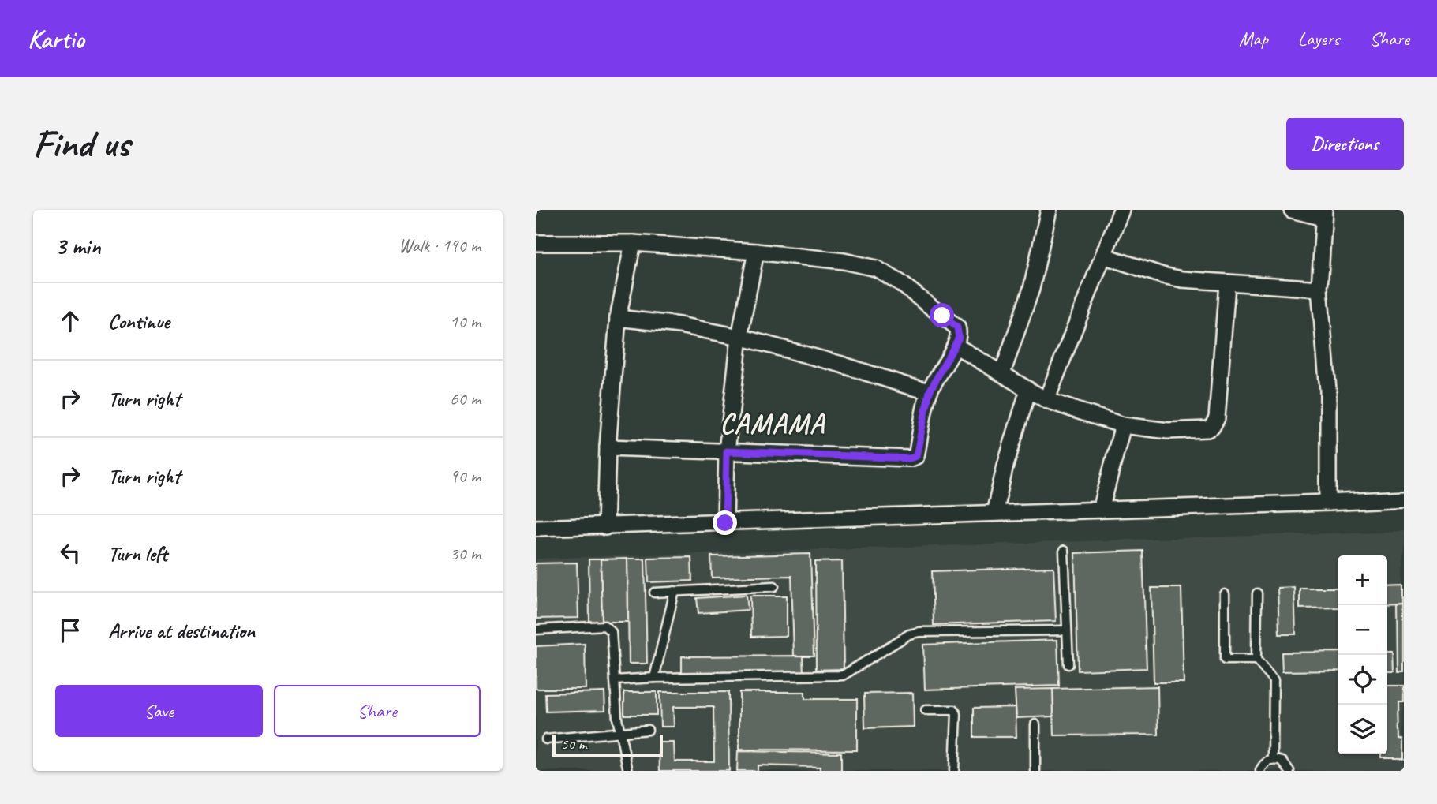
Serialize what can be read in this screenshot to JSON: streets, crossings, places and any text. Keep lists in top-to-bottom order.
{
  "districts": ["CAMAMA"],
  "scale_bar": "50 m",
  "page": {
    "header": "Kartio",
    "nav": ["Map", "Layers", "Share"],
    "buttons": [
      "Directions",
      ["Save", "Share"]
    ],
    "title": "Find us",
    "heading": ["3 min", "Walk · 190 m"],
    "list": [
      ["Continue", "10 m"],
      ["Turn right", "60 m"],
      ["Turn right", "90 m"],
      ["Turn left", "30 m"],
      "Arrive at destination"
    ],
    "map_buttons": ["+", "−"],
    "scale": "50 m"
  }
}
